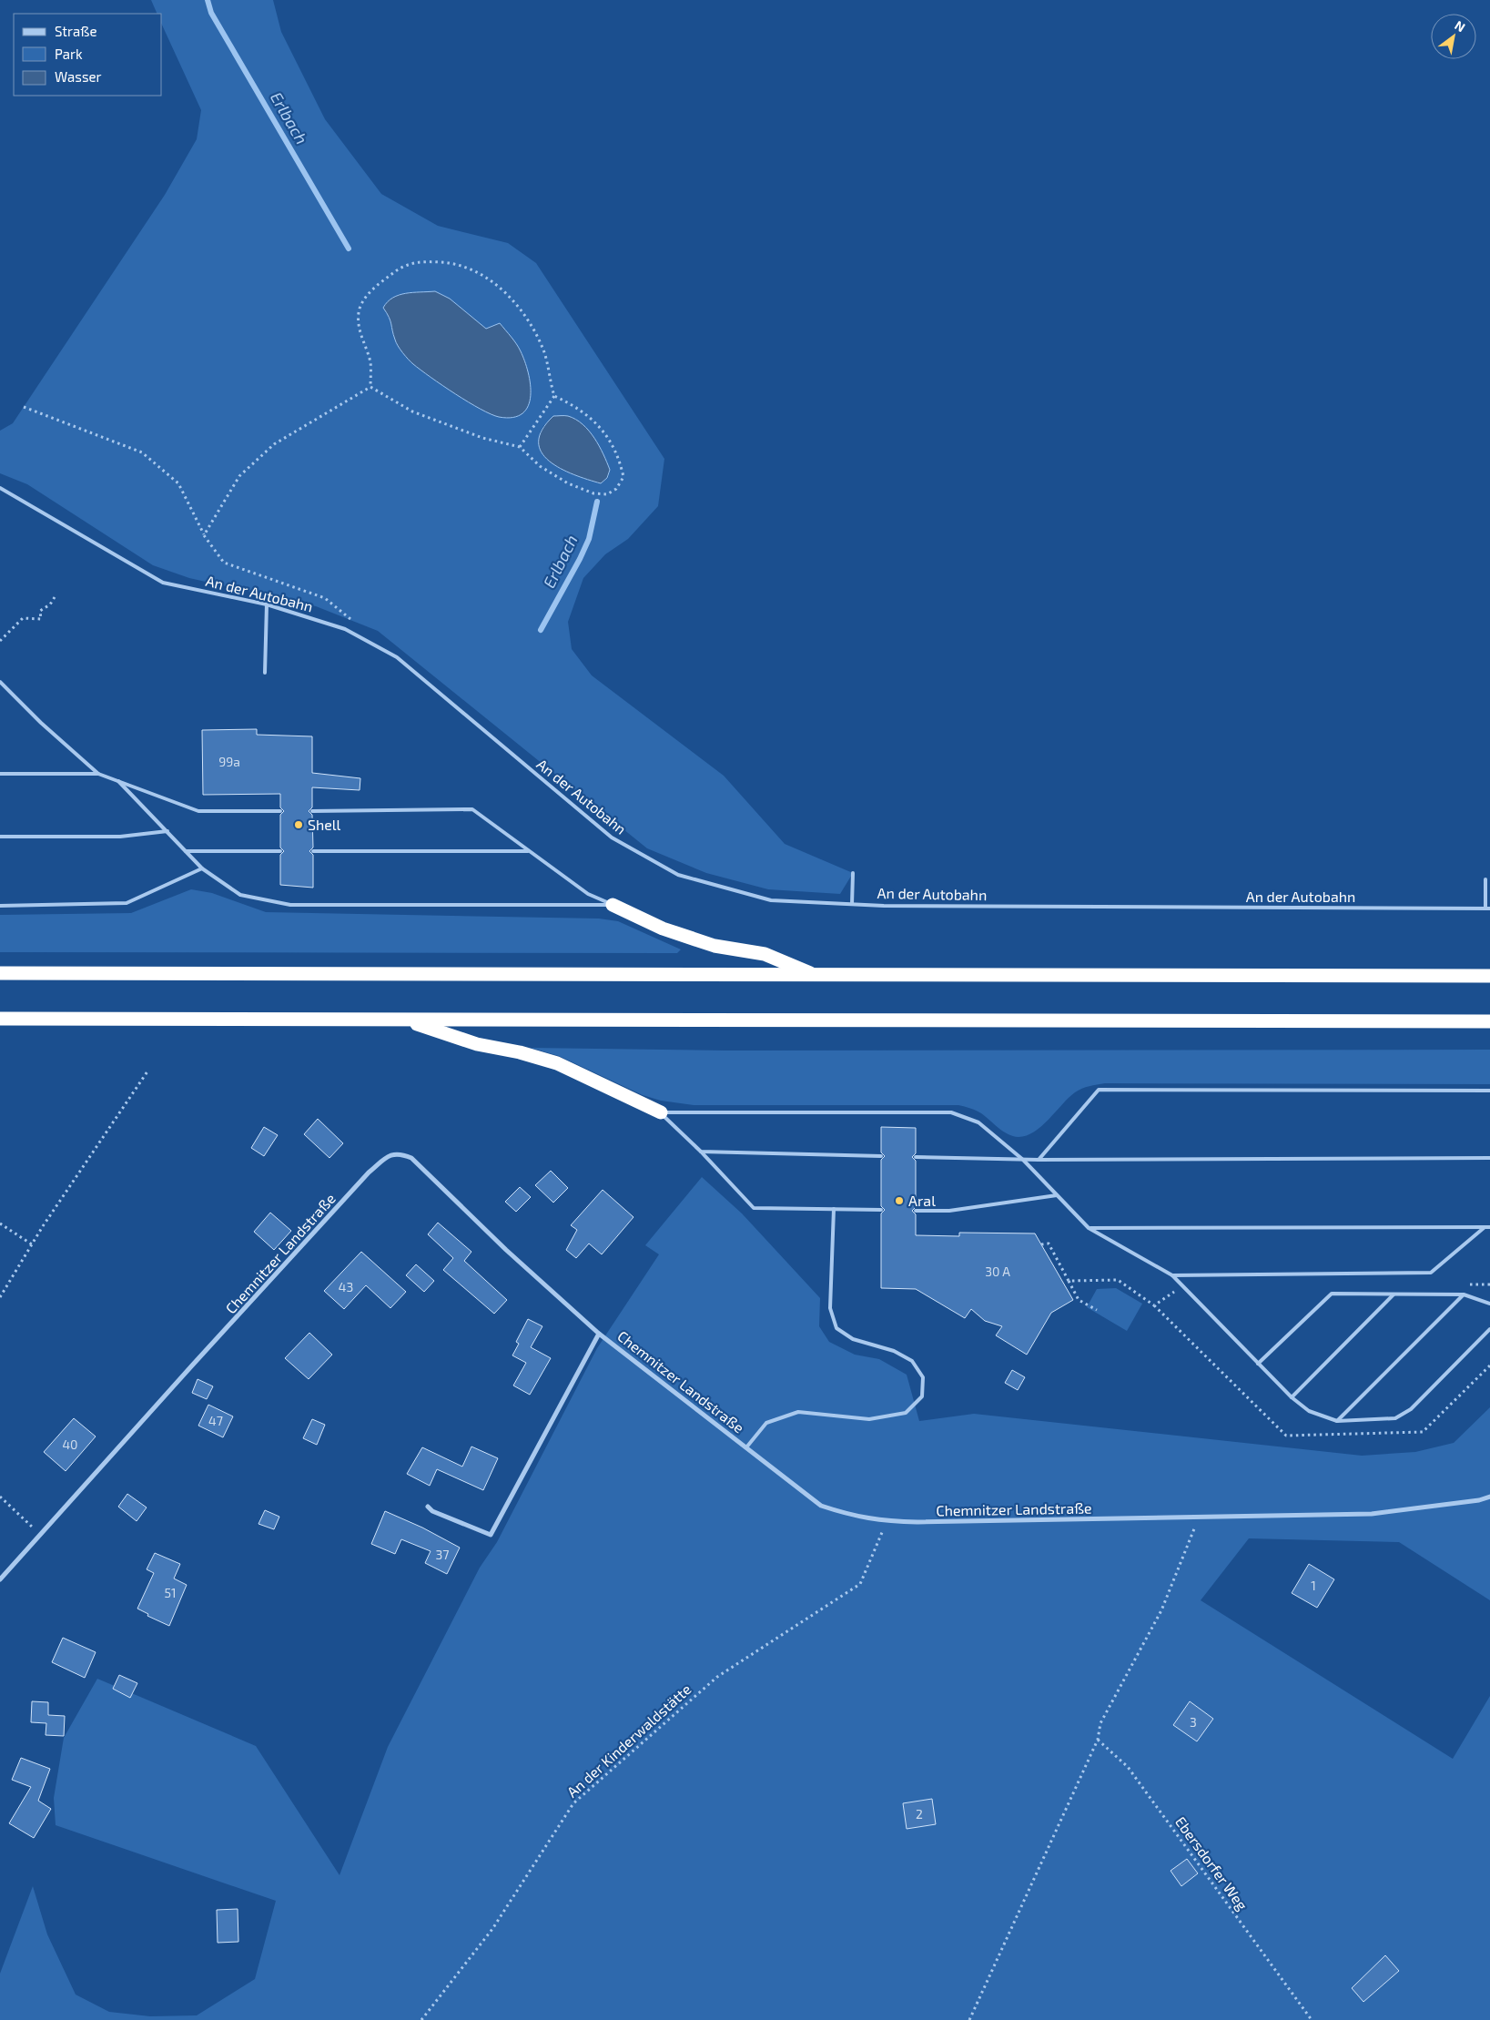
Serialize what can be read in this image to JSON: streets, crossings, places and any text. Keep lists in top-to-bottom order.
{
  "streets": {
    "street": ["Chemnitzer Landstraße"],
    "lane": ["An der Autobahn"],
    "path": ["An der Kinderwaldstätte", "Ebersdorfer Weg"]
  },
  "crossings": [
    ["Chemnitzer Landstraße", "An der Kinderwaldstätte"]
  ],
  "water": ["Erlbach"],
  "places": ["Shell", "Aral"],
  "house_numbers": [
    "99a",
    "30 A",
    "43",
    "47",
    "40",
    "37",
    "1",
    "51",
    "3",
    "2"
  ],
  "legend": ["Straße", "Park", "Wasser"],
  "north": "top right"
}
